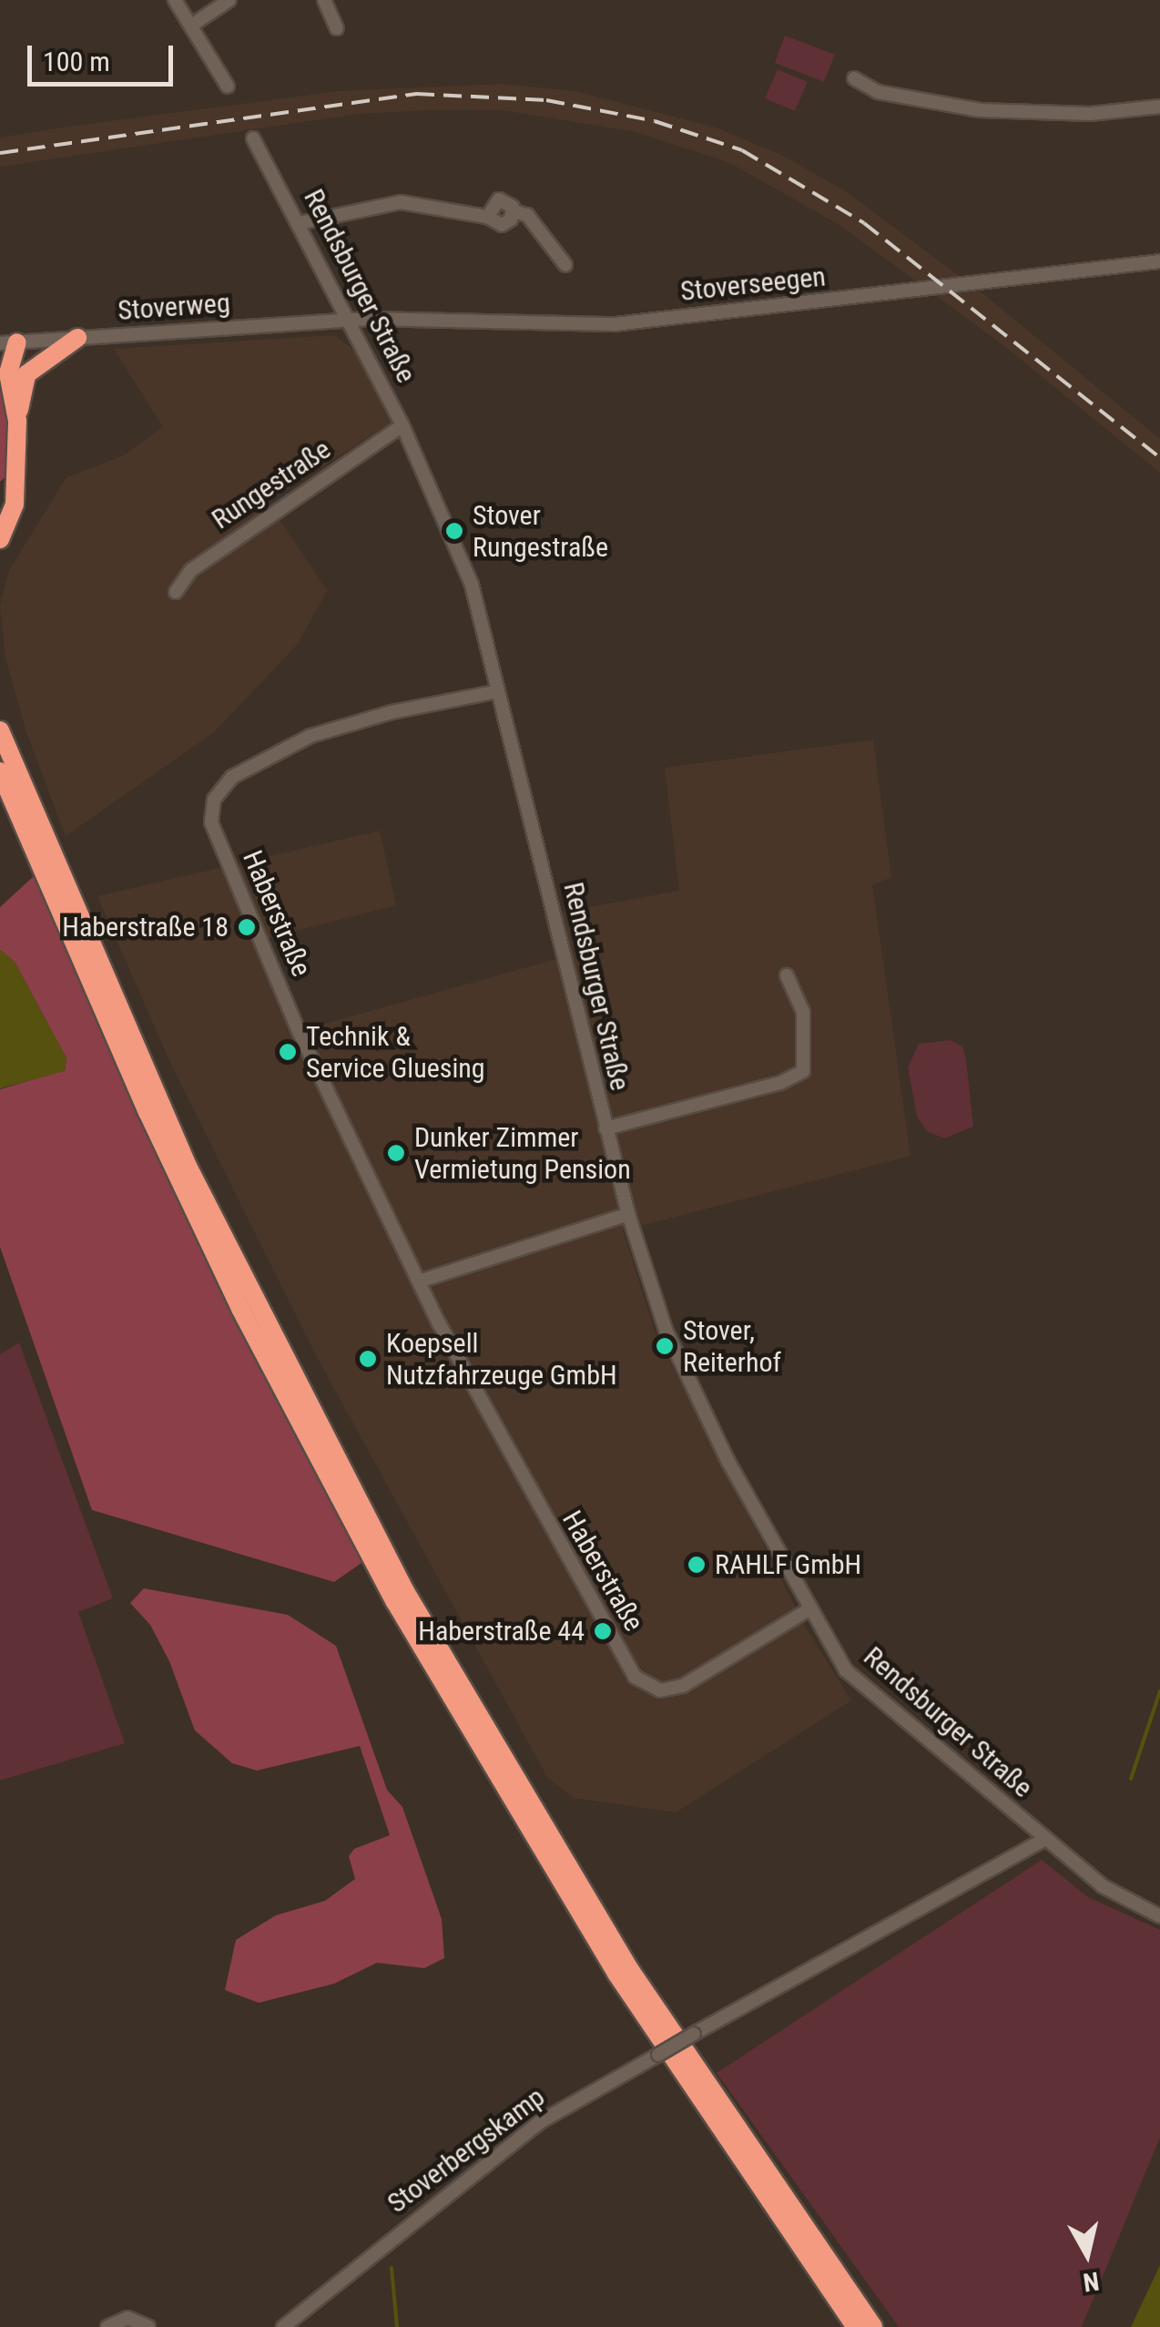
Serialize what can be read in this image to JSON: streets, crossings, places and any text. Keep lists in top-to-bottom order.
{
  "streets": {
    "street": [
      "Stoverseegen",
      "Rendsburger Straße",
      "Stoverweg",
      "Rungestraße",
      "Haberstraße",
      "Stoverbergskamp"
    ]
  },
  "crossings": [
    ["Stoverseegen", "Rendsburger Straße"],
    ["Stoverseegen", "Stoverweg"],
    ["Rendsburger Straße", "Stoverweg"],
    ["Rendsburger Straße", "Rungestraße"],
    ["Rendsburger Straße", "Haberstraße"],
    ["Rendsburger Straße", "Stoverbergskamp"]
  ],
  "places": [
    "Stover Rungestraße",
    "Haberstraße 18",
    "Technik & Service Gluesing",
    "Dunker Zimmer Vermietung Pension",
    "Stover, Reiterhof",
    "Koepsell Nutzfahrzeuge GmbH",
    "RAHLF GmbH",
    "Haberstraße 44"
  ],
  "scale_bar": "100 m",
  "north": "bottom"
}
